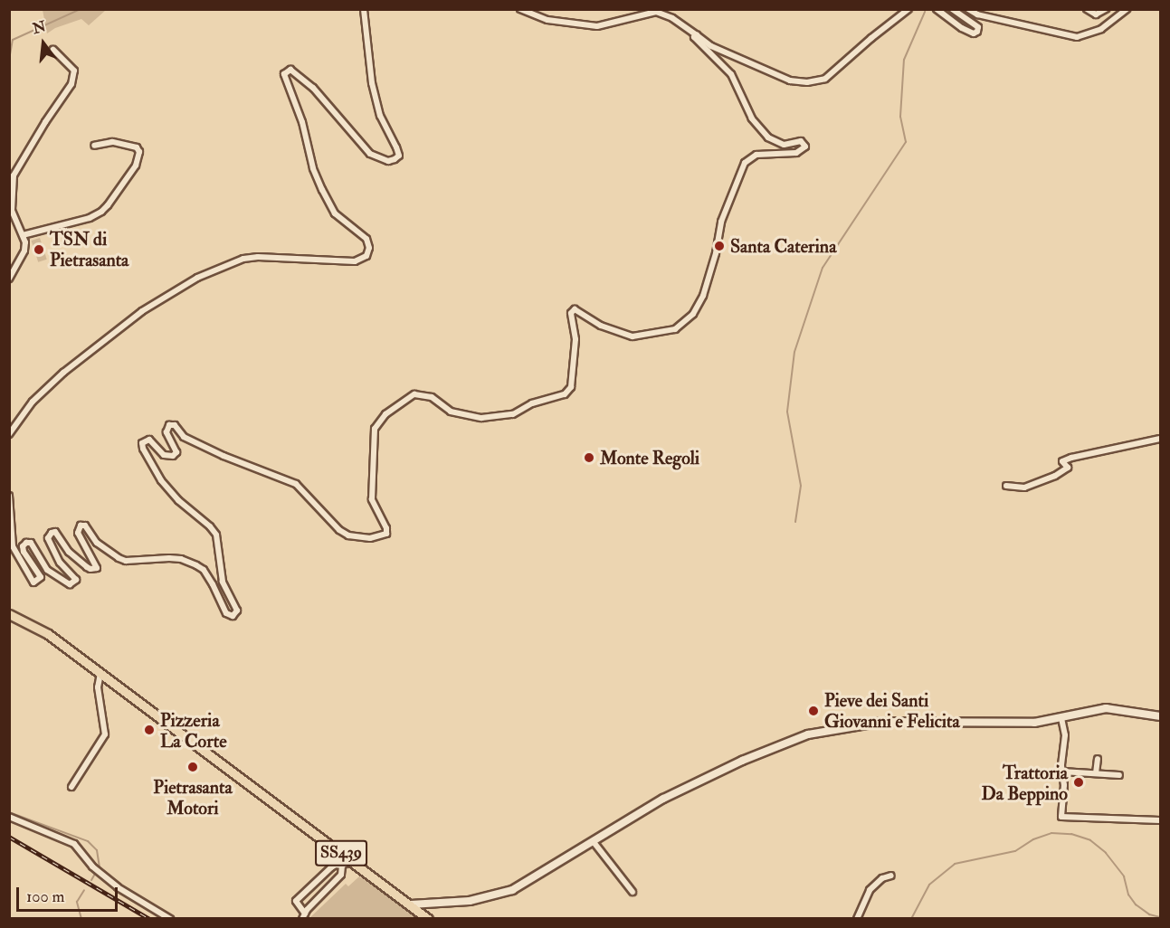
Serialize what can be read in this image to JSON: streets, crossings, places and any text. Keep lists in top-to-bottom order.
{
  "streets": {
    "main road": ["SS439"]
  },
  "places": [
    "Santa Caterina",
    "TSN di Pietrasanta",
    "Monte Regoli",
    "Pieve dei Santi Giovanni e Felicita",
    "Pizzeria La Corte",
    "Pietrasanta Motori",
    "Trattoria Da Beppino"
  ],
  "scale_bar": "100 m",
  "north": "top"
}
